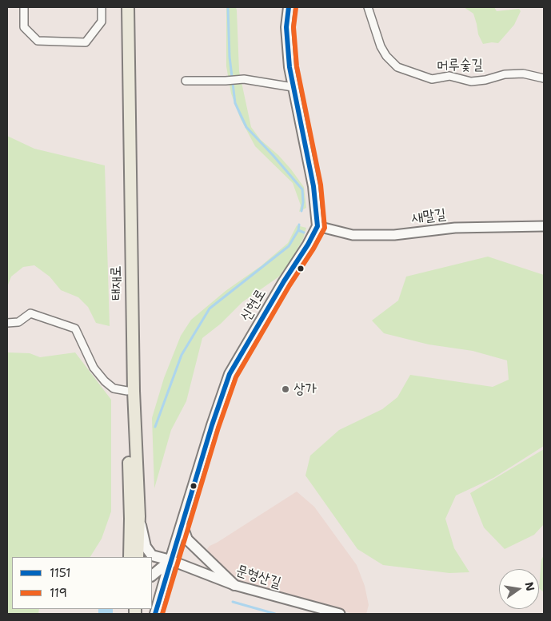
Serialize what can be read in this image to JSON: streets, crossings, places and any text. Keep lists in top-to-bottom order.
{
  "streets": {
    "main road": ["태재로", "신현로"],
    "street": ["머루숯길", "새말길", "문형산길"]
  },
  "crossings": [
    ["새말길", "신현로"],
    ["신현로", "문형산길"]
  ],
  "places": ["상가"],
  "lines": ["transit line 1151", "transit line 119"],
  "legend": ["1151", "119"],
  "north": "right"
}
